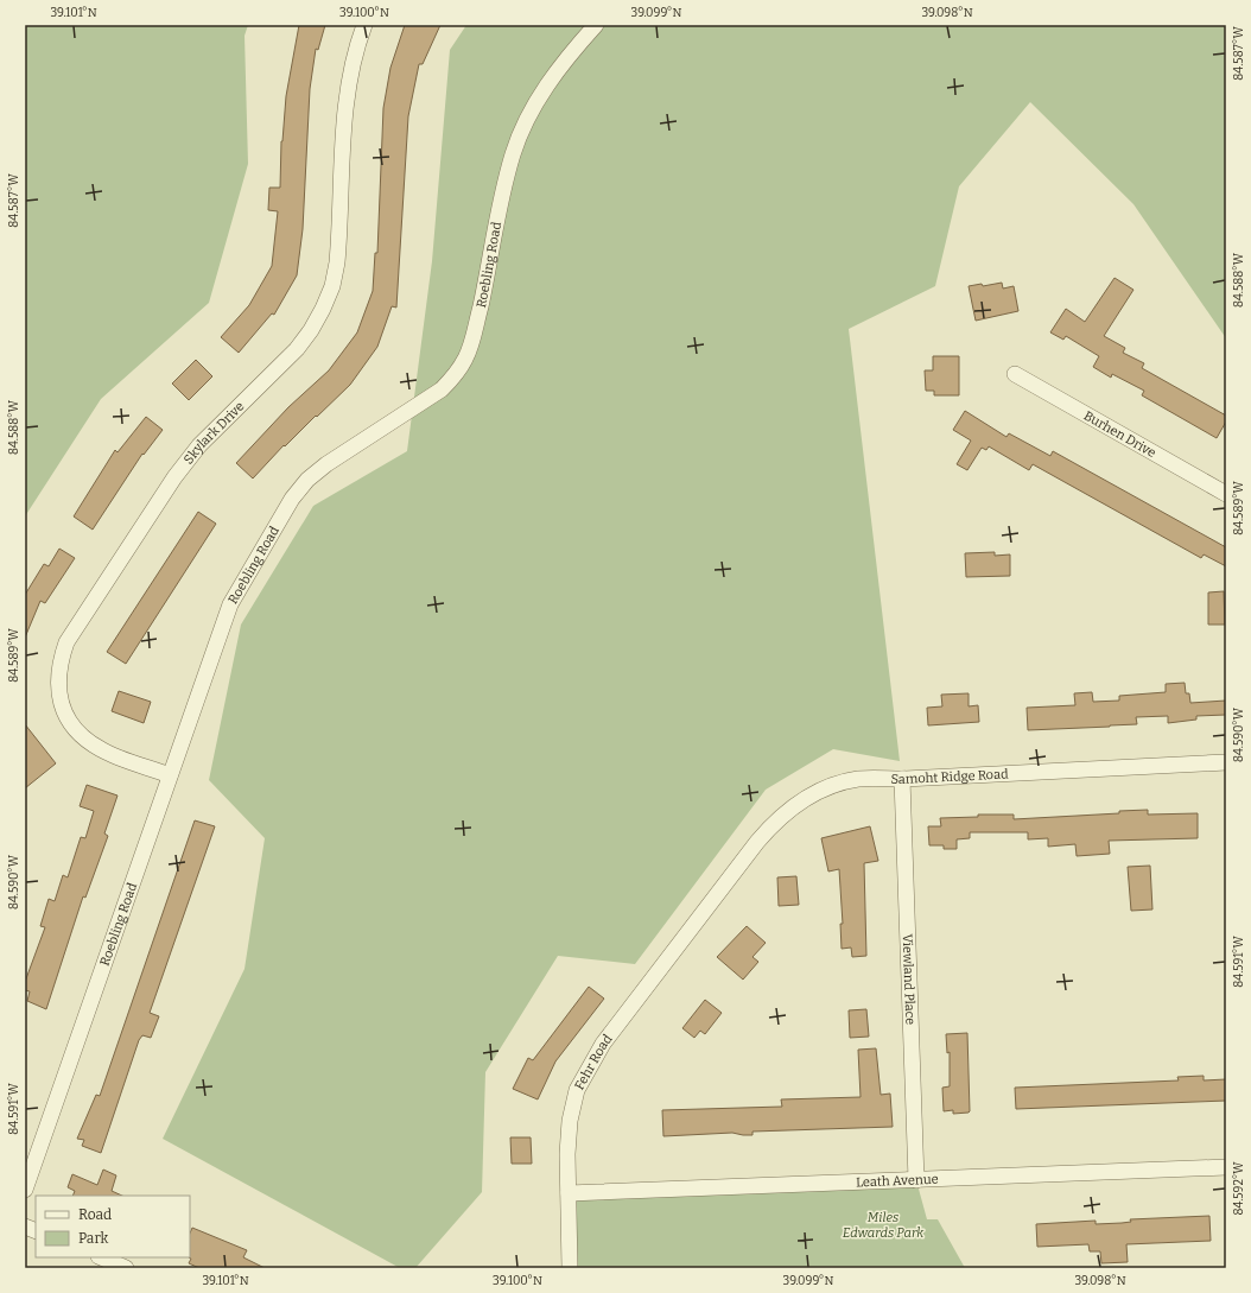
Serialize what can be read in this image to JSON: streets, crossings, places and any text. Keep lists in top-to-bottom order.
{
  "streets": {
    "street": [
      "Roebling Road",
      "Skylark Drive",
      "Burhen Drive",
      "Samoht Ridge Road",
      "Viewland Place",
      "Fehr Road",
      "Leath Avenue"
    ]
  },
  "crossings": [
    ["Roebling Road", "Skylark Drive"],
    ["Samoht Ridge Road", "Viewland Place"],
    ["Samoht Ridge Road", "Fehr Road"],
    ["Viewland Place", "Leath Avenue"],
    ["Fehr Road", "Leath Avenue"]
  ],
  "parks": ["Miles Edwards Park"],
  "legend": ["Road", "Park"],
  "coordinates": [
    "39.101°N",
    "39.100°N",
    "39.099°N",
    "39.098°N",
    "84.587°W",
    "84.588°W",
    "84.589°W",
    "84.590°W",
    "84.591°W",
    "84.592°W"
  ]
}
